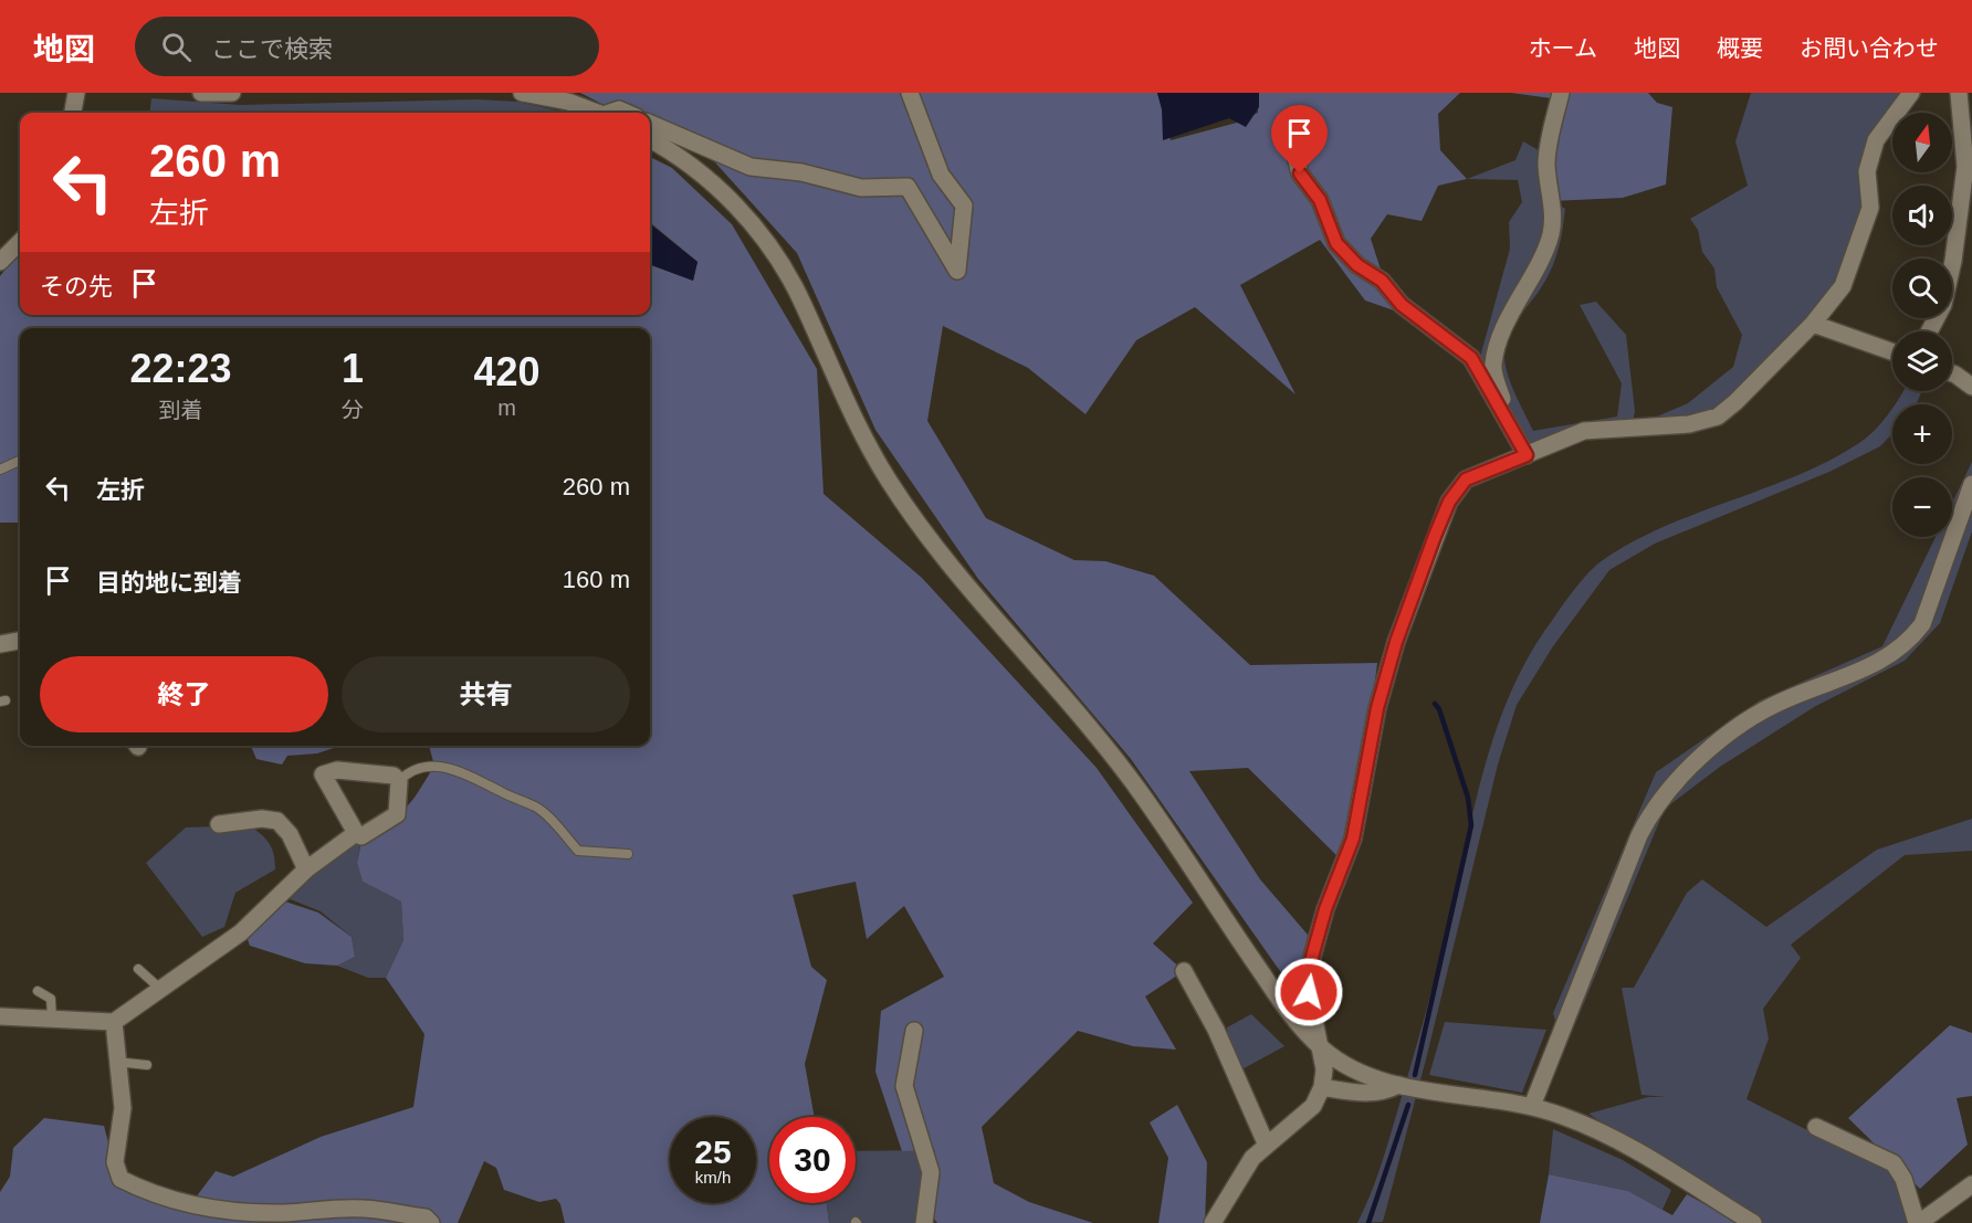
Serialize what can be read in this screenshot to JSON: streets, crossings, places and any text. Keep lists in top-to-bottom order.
{
  "north": "top",
  "page": {
    "header": "地図",
    "search": "ここで検索",
    "nav": [
      "ホーム",
      "地図",
      "概要",
      "お問い合わせ"
    ],
    "map_buttons": ["+", "−"],
    "turn": ["260 m", "左折"],
    "then": "その先",
    "eta": [
      "22:23",
      "到着",
      "1",
      "分",
      "420",
      "m"
    ],
    "list": [
      {
        "name": "左折",
        "value": "260 m"
      },
      {
        "name": "目的地に到着",
        "value": "160 m"
      }
    ],
    "buttons": ["終了", "共有"],
    "speed": "25 km/h",
    "limit": "30"
  }
}
